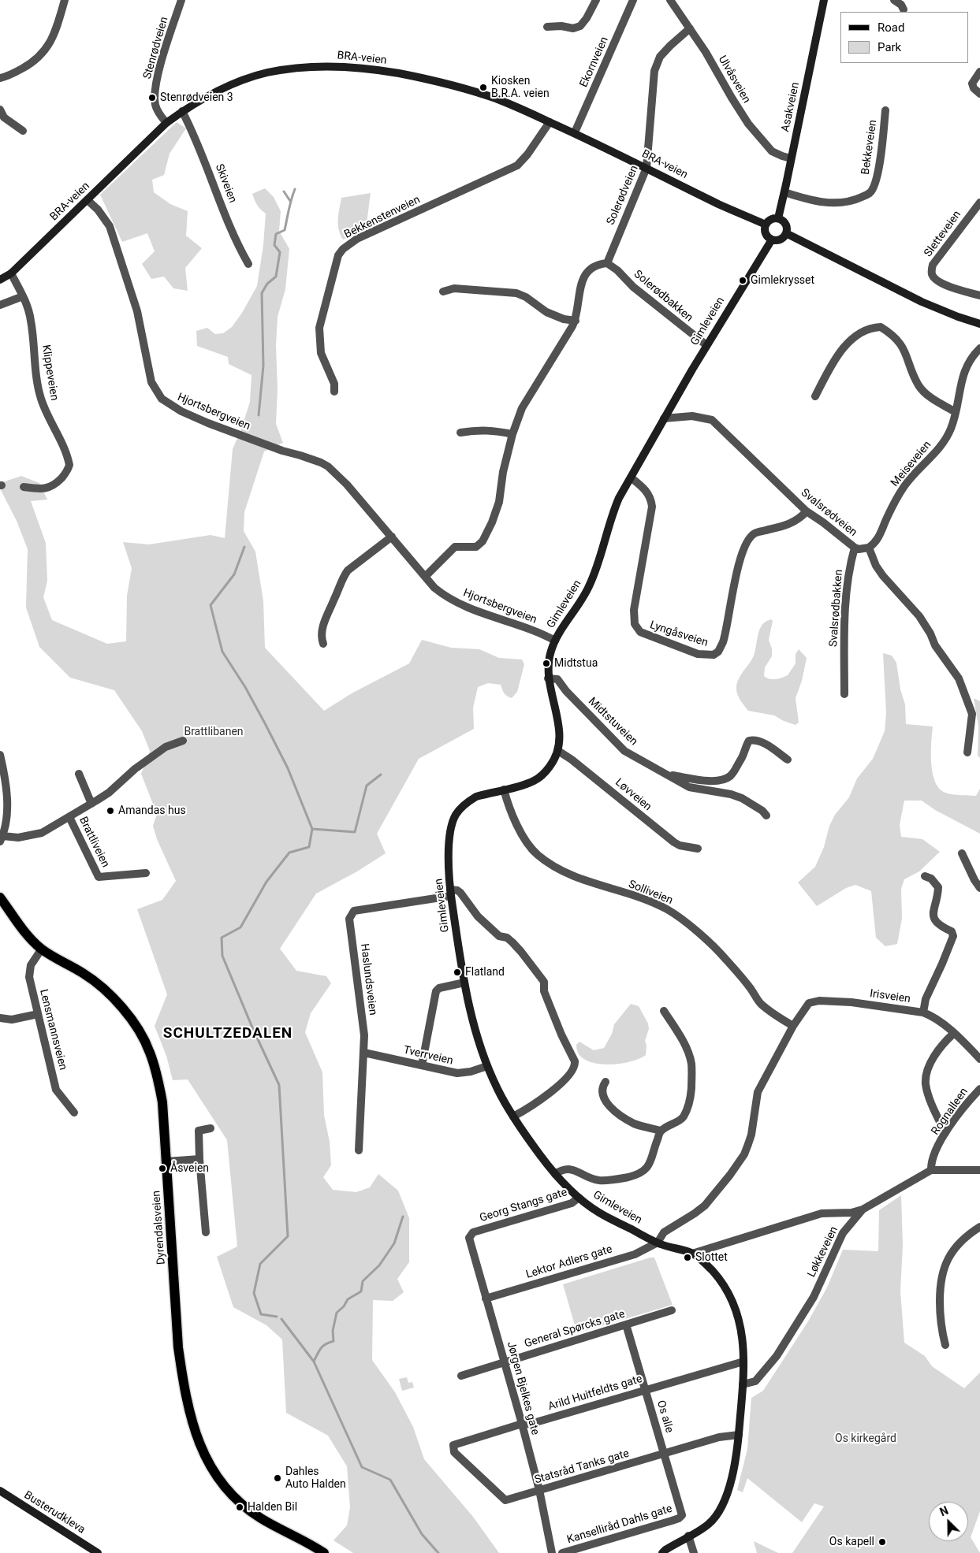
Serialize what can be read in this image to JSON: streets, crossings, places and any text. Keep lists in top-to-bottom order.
{
  "streets": {
    "main road": ["Dyrendalsveien"],
    "street": [
      "Stenrødveien",
      "BRA-veien",
      "Ekornveien",
      "Ulvåsveien",
      "Asakveien",
      "Bekkeveien",
      "Skiveien",
      "Solerødveien",
      "Bekkenstenveien",
      "Sletteveien",
      "Solerødbakken",
      "Gimleveien",
      "Klippeveien",
      "Hjortsbergveien",
      "Meiseveien",
      "Svalsrødveien",
      "Svalsrødbakken",
      "Lyngåsveien",
      "Midtstuveien",
      "Løvveien",
      "Brattliveien",
      "Solliveien",
      "Haslundsveien",
      "Irisveien",
      "Lensmannsveien",
      "Tverrveien",
      "Rognalleen",
      "Georg Stangs gate",
      "Løkkeveien",
      "Lektor Adlers gate",
      "General Spørcks gate",
      "Jørgen Bjelkes gate",
      "Arild Huitfeldts gate",
      "Os alle",
      "Statsråd Tanks gate",
      "Busterudkleva",
      "Kanselliråd Dahls gate"
    ]
  },
  "crossings": [
    ["Stenrødveien", "BRA-veien"],
    ["BRA-veien", "Ekornveien"],
    ["BRA-veien", "Asakveien"],
    ["BRA-veien", "Skiveien"],
    ["BRA-veien", "Solerødveien"],
    ["BRA-veien", "Bekkenstenveien"],
    ["BRA-veien", "Gimleveien"],
    ["BRA-veien", "Klippeveien"],
    ["BRA-veien", "Hjortsbergveien"],
    ["Ulvåsveien", "Asakveien"],
    ["Ulvåsveien", "Solerødveien"],
    ["Asakveien", "Bekkeveien"],
    ["Asakveien", "Gimleveien"],
    ["Solerødveien", "Solerødbakken"],
    ["Solerødbakken", "Gimleveien"],
    ["Gimleveien", "Hjortsbergveien"],
    ["Gimleveien", "Svalsrødveien"],
    ["Gimleveien", "Lyngåsveien"],
    ["Gimleveien", "Midtstuveien"],
    ["Gimleveien", "Løvveien"],
    ["Gimleveien", "Solliveien"],
    ["Gimleveien", "Haslundsveien"],
    ["Gimleveien", "Irisveien"],
    ["Gimleveien", "Tverrveien"],
    ["Gimleveien", "Georg Stangs gate"],
    ["Gimleveien", "Løkkeveien"],
    ["Gimleveien", "Lektor Adlers gate"],
    ["Gimleveien", "Arild Huitfeldts gate"],
    ["Gimleveien", "Statsråd Tanks gate"],
    ["Meiseveien", "Svalsrødveien"],
    ["Svalsrødveien", "Svalsrødbakken"],
    ["Svalsrødveien", "Lyngåsveien"],
    ["Solliveien", "Irisveien"],
    ["Haslundsveien", "Tverrveien"],
    ["Irisveien", "Lektor Adlers gate"],
    ["Lensmannsveien", "Dyrendalsveien"],
    ["Rognalleen", "Løkkeveien"],
    ["Georg Stangs gate", "Jørgen Bjelkes gate"],
    ["Lektor Adlers gate", "Jørgen Bjelkes gate"],
    ["General Spørcks gate", "Jørgen Bjelkes gate"],
    ["General Spørcks gate", "Os alle"],
    ["Jørgen Bjelkes gate", "Arild Huitfeldts gate"],
    ["Jørgen Bjelkes gate", "Statsråd Tanks gate"],
    ["Arild Huitfeldts gate", "Os alle"],
    ["Arild Huitfeldts gate", "Statsråd Tanks gate"],
    ["Os alle", "Statsråd Tanks gate"],
    ["Os alle", "Kanselliråd Dahls gate"]
  ],
  "districts": ["SCHULTZEDALEN"],
  "parks": ["Brattlibanen", "Os kirkegård"],
  "places": [
    "Kiosken B.R.A. veien",
    "Stenrødveien 3",
    "Gimlekrysset",
    "Midtstua",
    "Amandas hus",
    "Flatland",
    "Åsveien",
    "Slottet",
    "Dahles Auto Halden",
    "Halden Bil",
    "Os kapell"
  ],
  "legend": ["Road", "Park"],
  "north": "top left"
}
